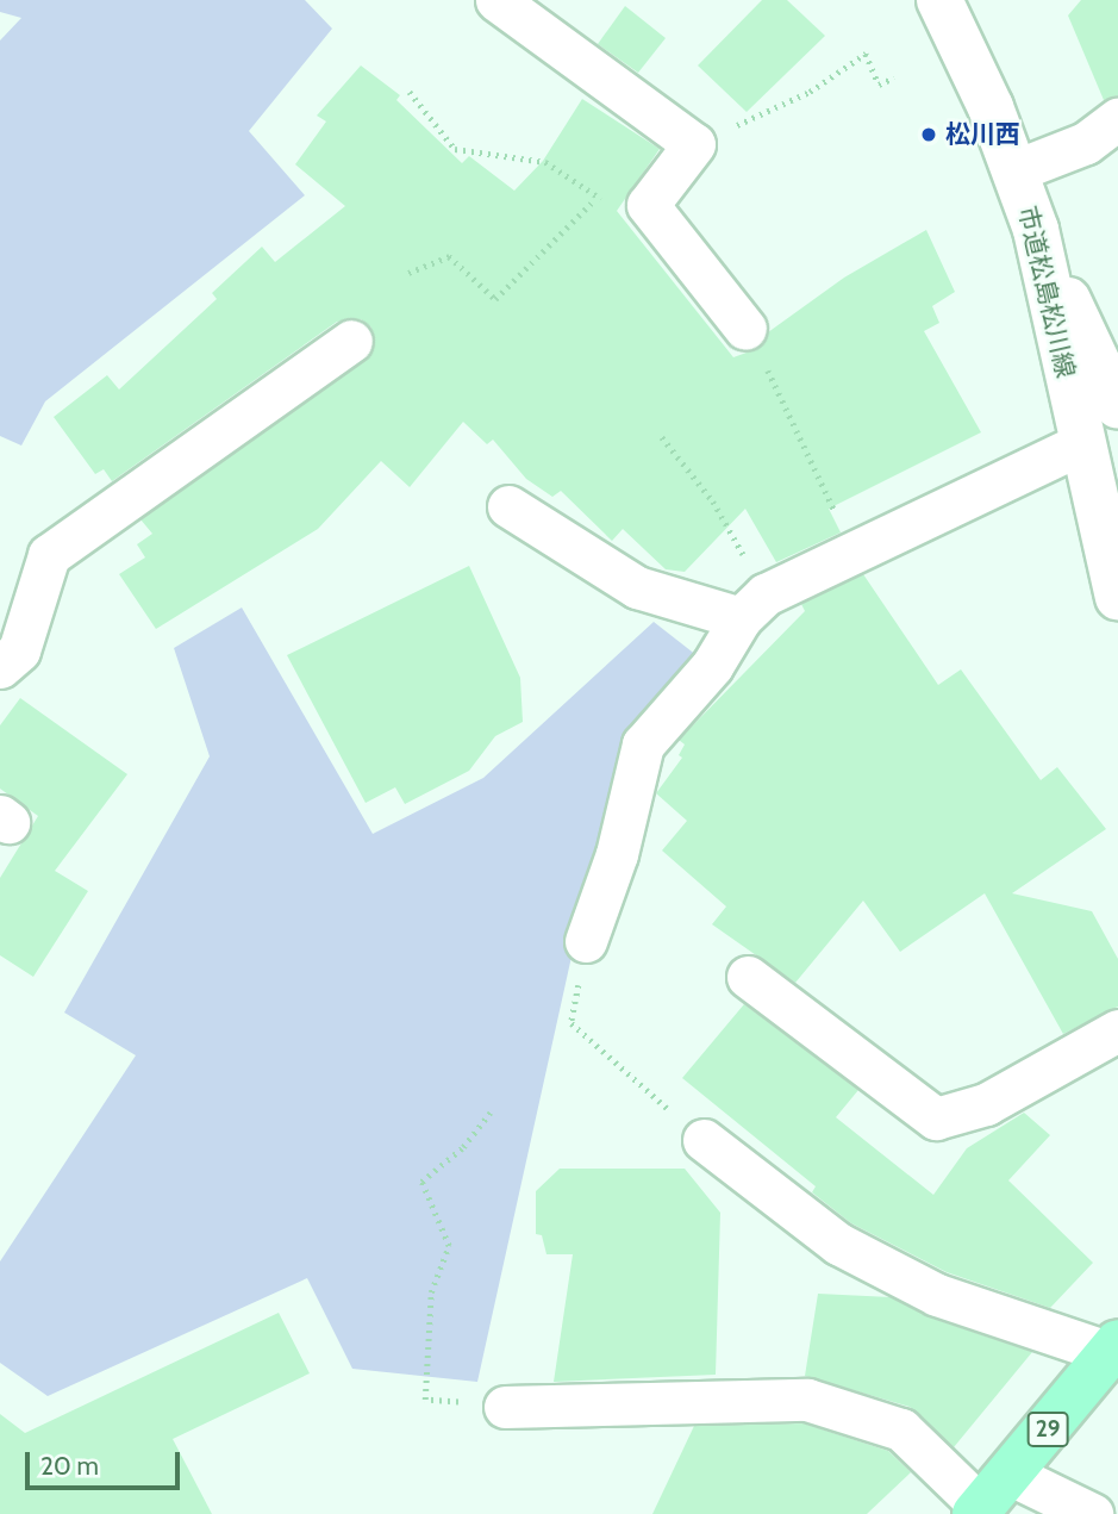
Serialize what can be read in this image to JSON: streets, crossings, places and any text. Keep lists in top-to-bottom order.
{
  "streets": {
    "main road": ["29"],
    "street": ["市道松島松川線"]
  },
  "places": ["松川西"],
  "scale_bar": "20 m"
}
